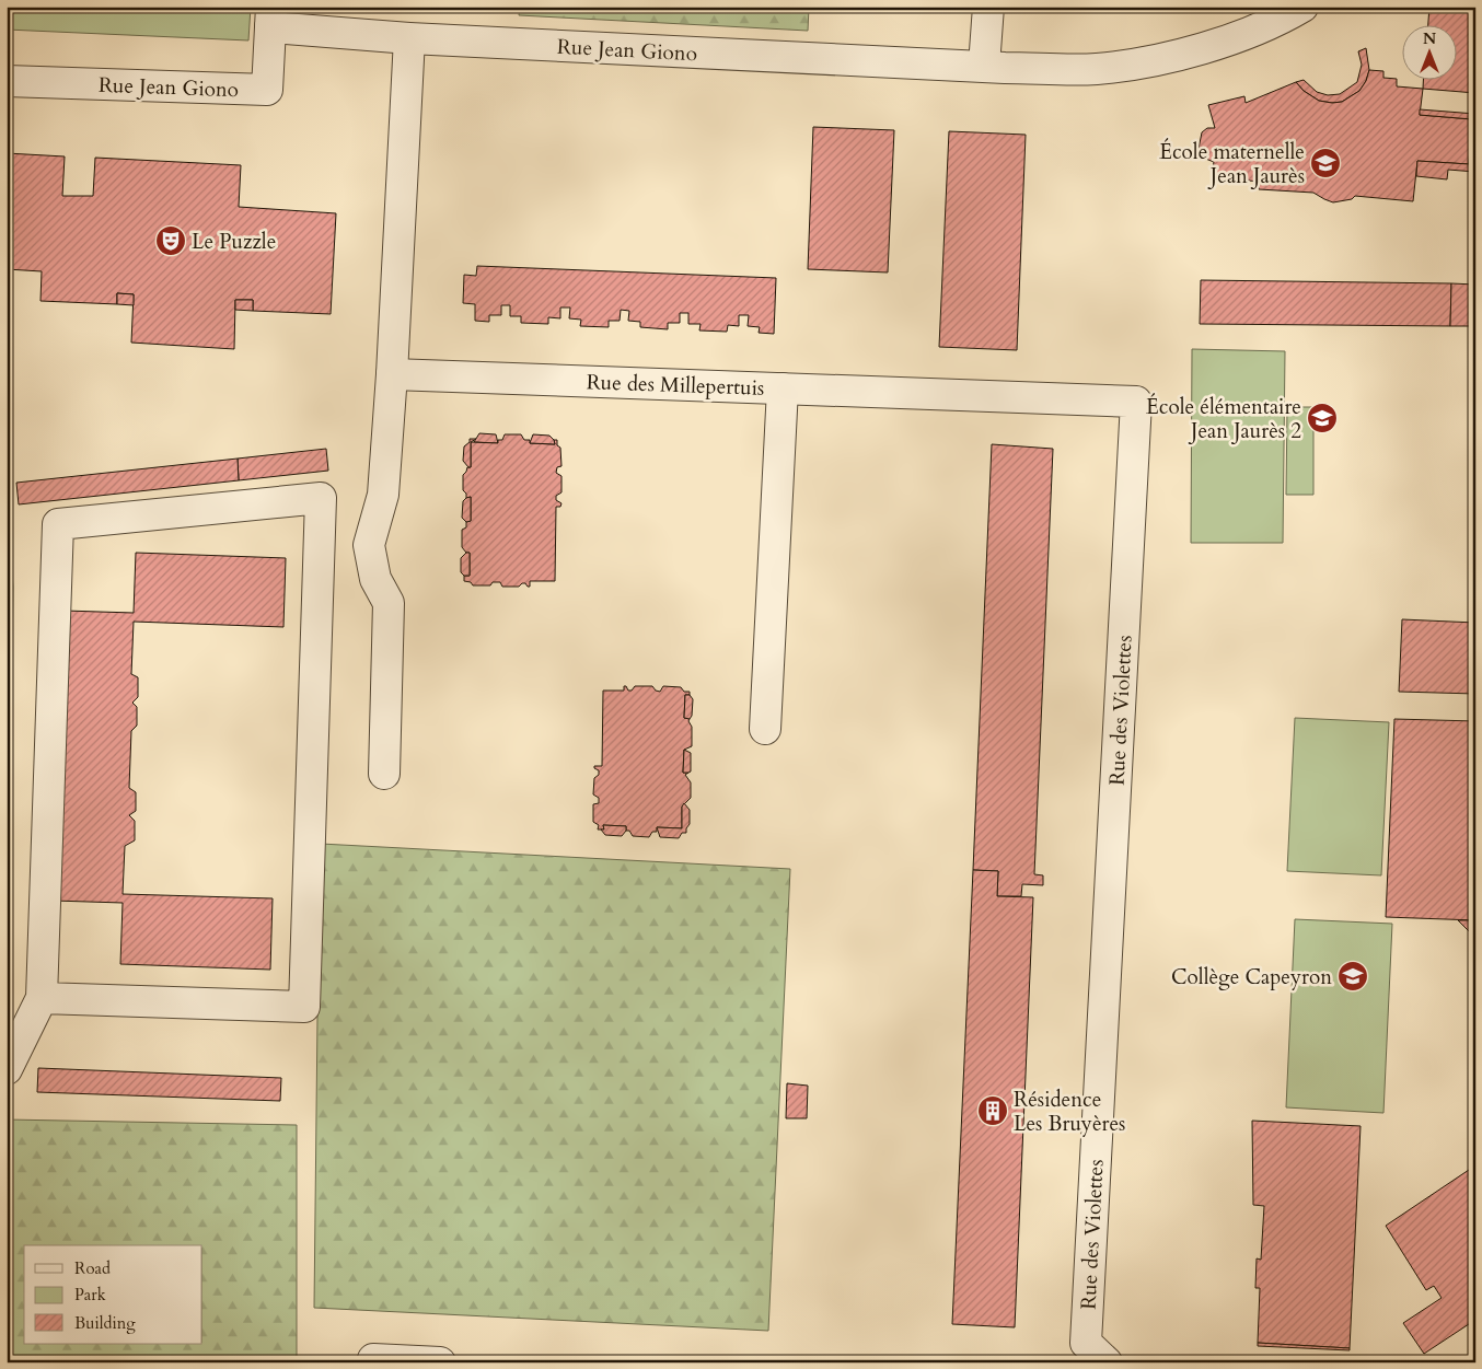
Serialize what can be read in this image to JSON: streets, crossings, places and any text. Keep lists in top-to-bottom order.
{
  "streets": {
    "street": ["Rue Jean Giono", "Rue des Millepertuis", "Rue des Violettes"]
  },
  "crossings": [
    ["Rue des Millepertuis", "Rue des Violettes"]
  ],
  "places": {
    "school or university": ["École maternelle Jean Jaurès", "École élémentaire Jean Jaurès 2", "Collège Capeyron"],
    "theatre": ["Le Puzzle"],
    "building": ["Résidence Les Bruyères"]
  },
  "legend": ["Road", "Park", "Building"],
  "north": "top"
}
